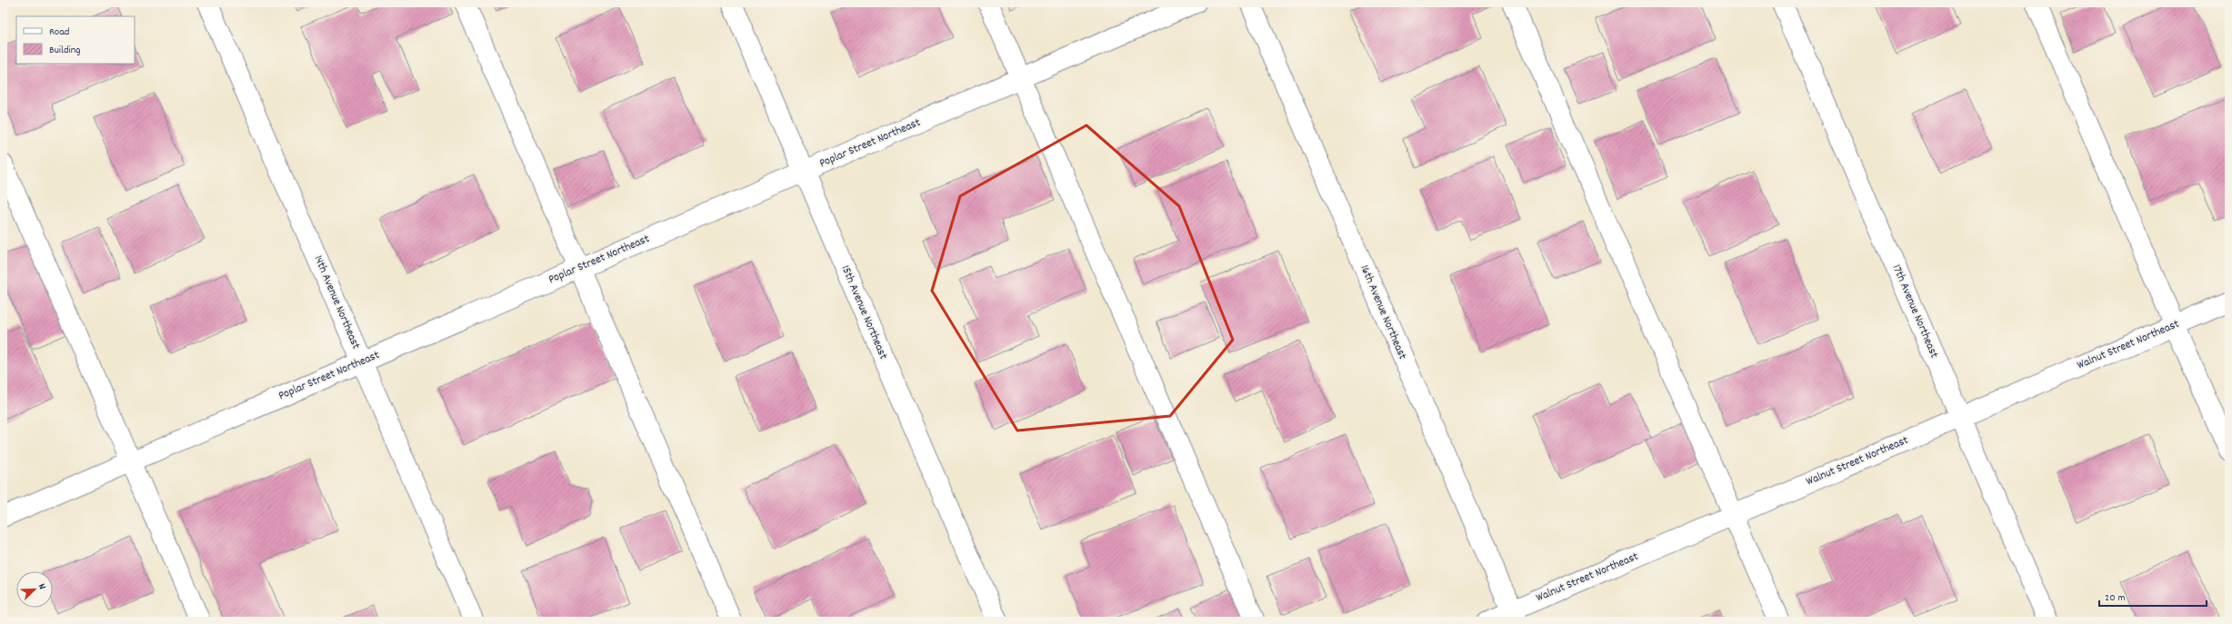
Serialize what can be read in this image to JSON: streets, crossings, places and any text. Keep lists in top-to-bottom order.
{
  "streets": {
    "street": [
      "Poplar Street Northeast",
      "14th Avenue Northeast",
      "17th Avenue Northeast",
      "15th Avenue Northeast",
      "16th Avenue Northeast",
      "Walnut Street Northeast"
    ]
  },
  "crossings": [
    ["Poplar Street Northeast", "14th Avenue Northeast"],
    ["Poplar Street Northeast", "15th Avenue Northeast"],
    ["17th Avenue Northeast", "Walnut Street Northeast"],
    ["16th Avenue Northeast", "Walnut Street Northeast"]
  ],
  "legend": ["Road", "Building"],
  "scale_bar": "20 m",
  "north": "top right"
}
